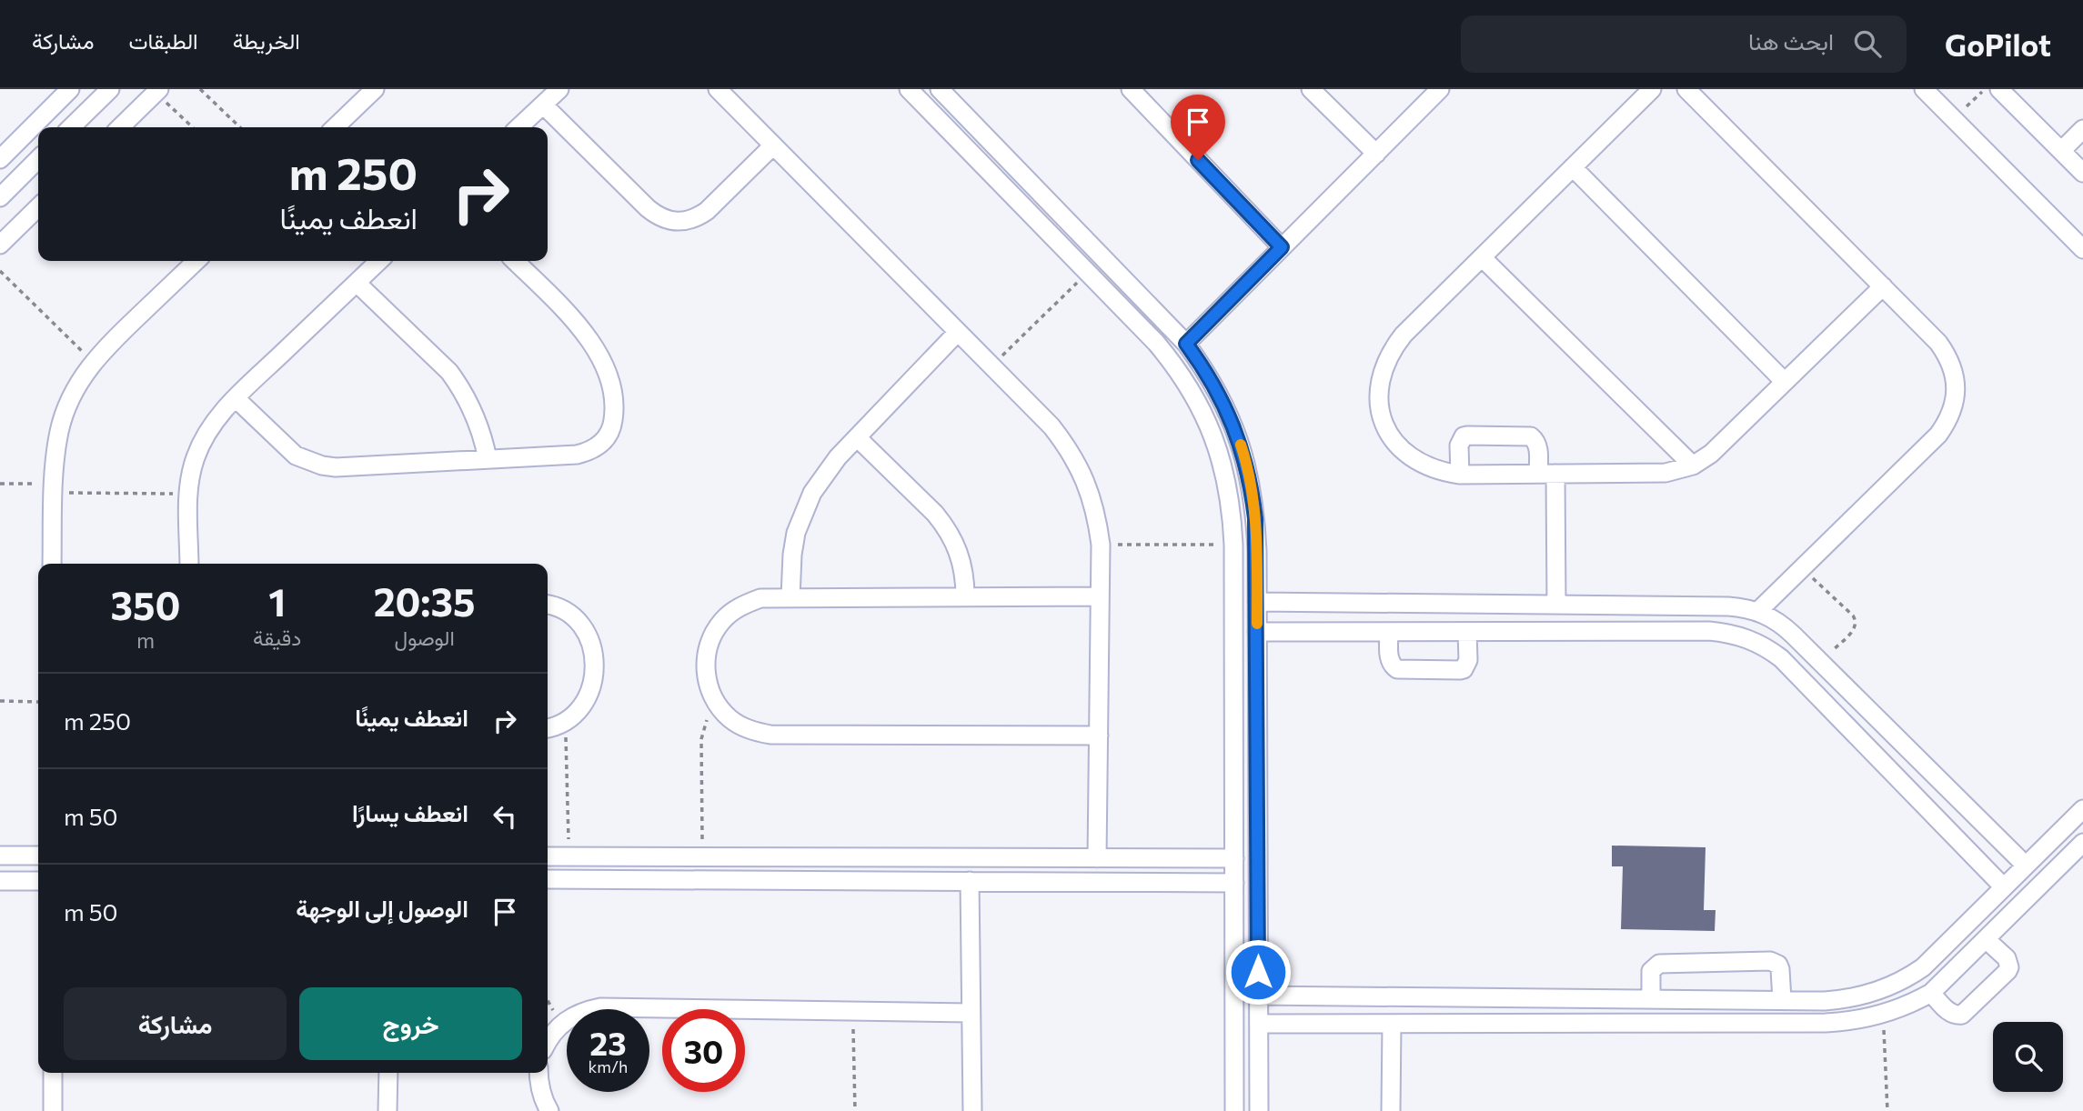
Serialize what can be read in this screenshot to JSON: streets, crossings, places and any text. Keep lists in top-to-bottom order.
{
  "page": {
    "header": "GoPilot",
    "search": "ابحث هنا",
    "nav": ["الخريطة", "الطبقات", "مشاركة"],
    "turn": ["250 m", "انعطف يمينًا"],
    "eta": [
      "20:35",
      "الوصول",
      "1",
      "دقيقة",
      "350",
      "m"
    ],
    "list": [
      {
        "name": "انعطف يمينًا",
        "value": "250 m"
      },
      {
        "name": "انعطف يسارًا",
        "value": "50 m"
      },
      {
        "name": "الوصول إلى الوجهة",
        "value": "50 m"
      }
    ],
    "buttons": ["خروج", "مشاركة"],
    "speed": "23 km/h",
    "limit": "30"
  }
}
